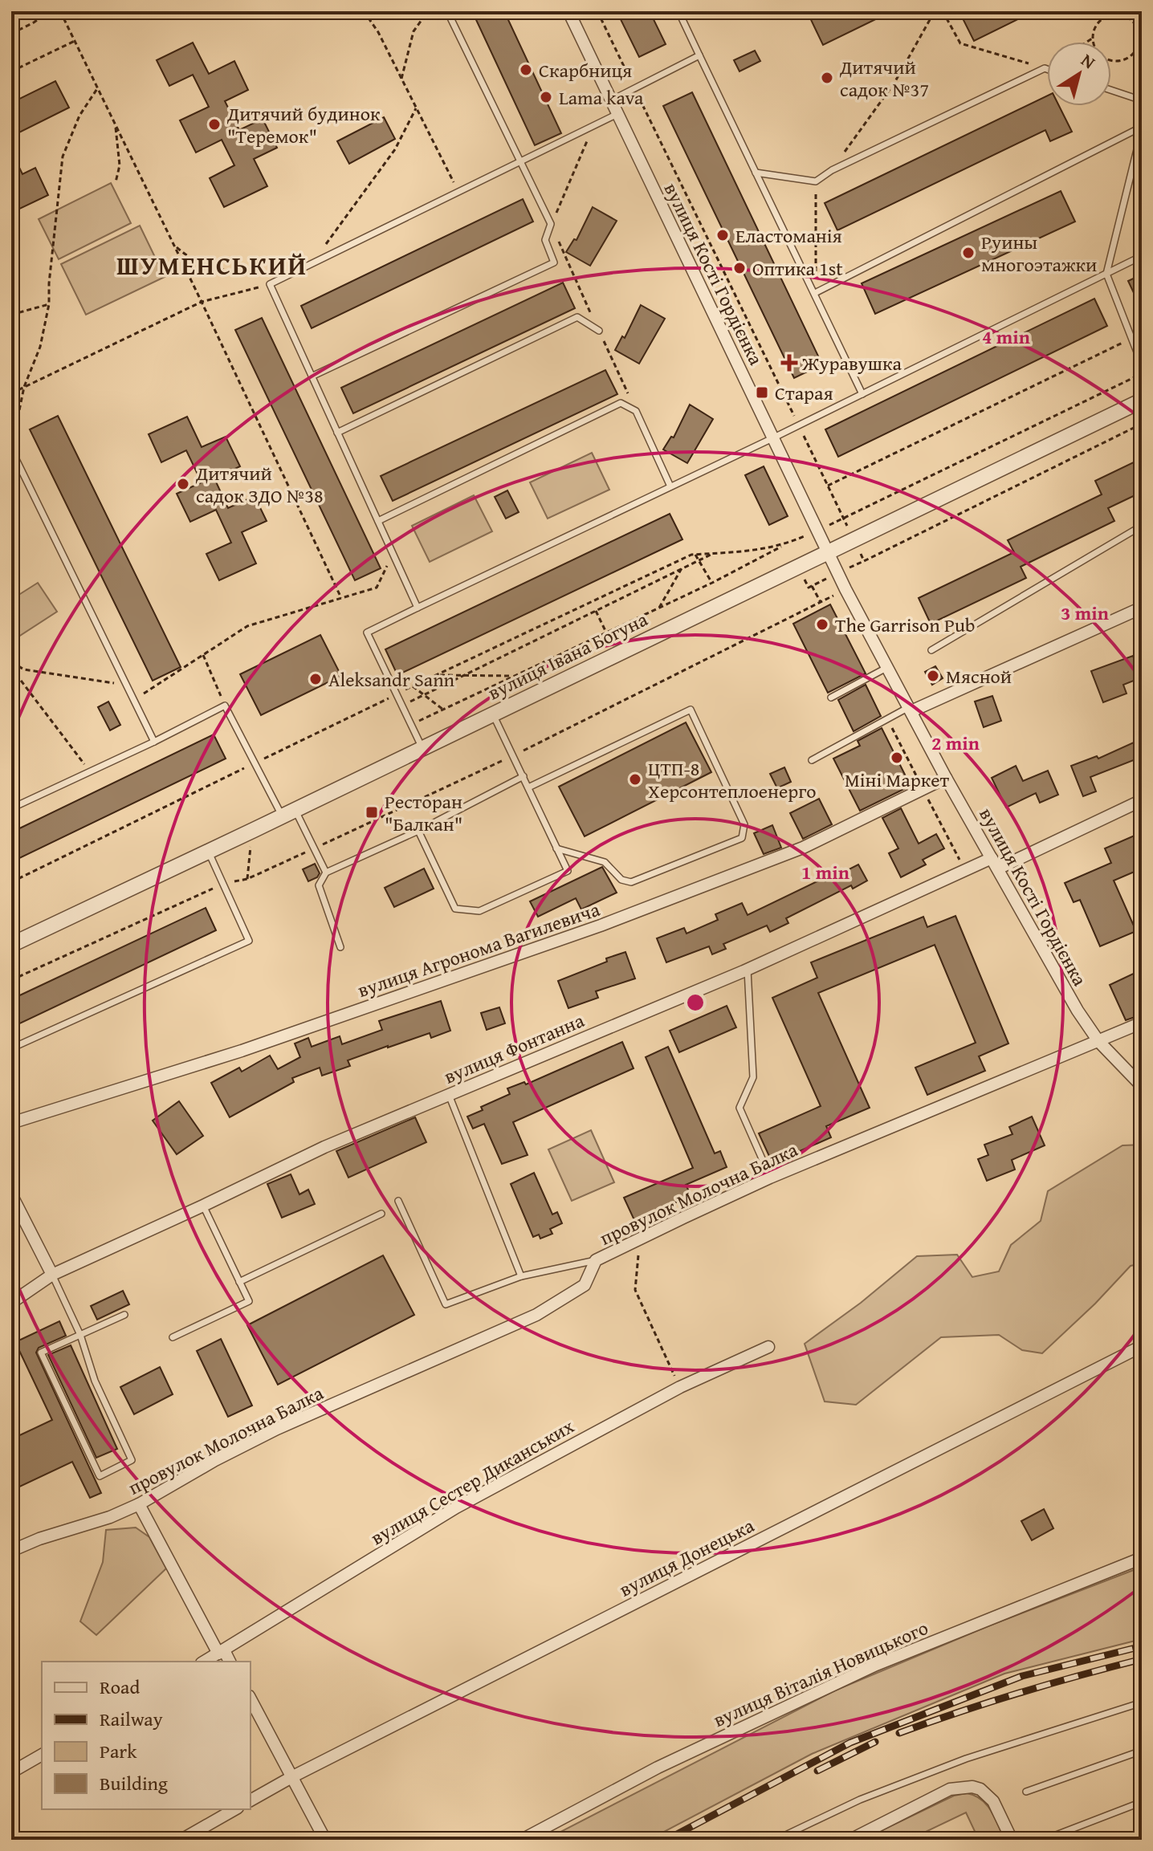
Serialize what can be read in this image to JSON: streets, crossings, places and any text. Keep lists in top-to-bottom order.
{
  "streets": {
    "street": [
      "вулиця Кості Гордієнка",
      "вулиця Івана Богуна",
      "вулиця Агронома Вагилевича",
      "вулиця Фонтанна",
      "провулок Молочна Балка",
      "вулиця Сестер Диканських",
      "вулиця Донецька",
      "вулиця Віталія Новицького"
    ]
  },
  "crossings": [
    ["вулиця Кості Гордієнка", "вулиця Івана Богуна"],
    ["вулиця Кості Гордієнка", "вулиця Агронома Вагилевича"],
    ["вулиця Кості Гордієнка", "вулиця Фонтанна"],
    ["вулиця Кості Гордієнка", "провулок Молочна Балка"]
  ],
  "districts": ["ШУМЕНСЬКИЙ"],
  "places": {
    "other": [
      "Скарбниця",
      "Дитячий садок №37",
      "Lama kava",
      "Дитячий будинок \"Теремок\"",
      "Еластоманія",
      "Руины многоэтажки",
      "Оптика 1st",
      "Дитячий садок ЗДО №38",
      "The Garrison Pub",
      "Мясной",
      "Aleksandr Sann",
      "Міні Маркет",
      "ЦТП-8 Херсонтеплоенерго"
    ],
    "health": ["Журавушка"],
    "transit": ["Старая", "Ресторан \"Балкан\""]
  },
  "legend": [
    "Road",
    "Railway",
    "Park",
    "Building"
  ],
  "north": "top right",
  "rings": [
    "4 min",
    "3 min",
    "2 min",
    "1 min"
  ]
}
